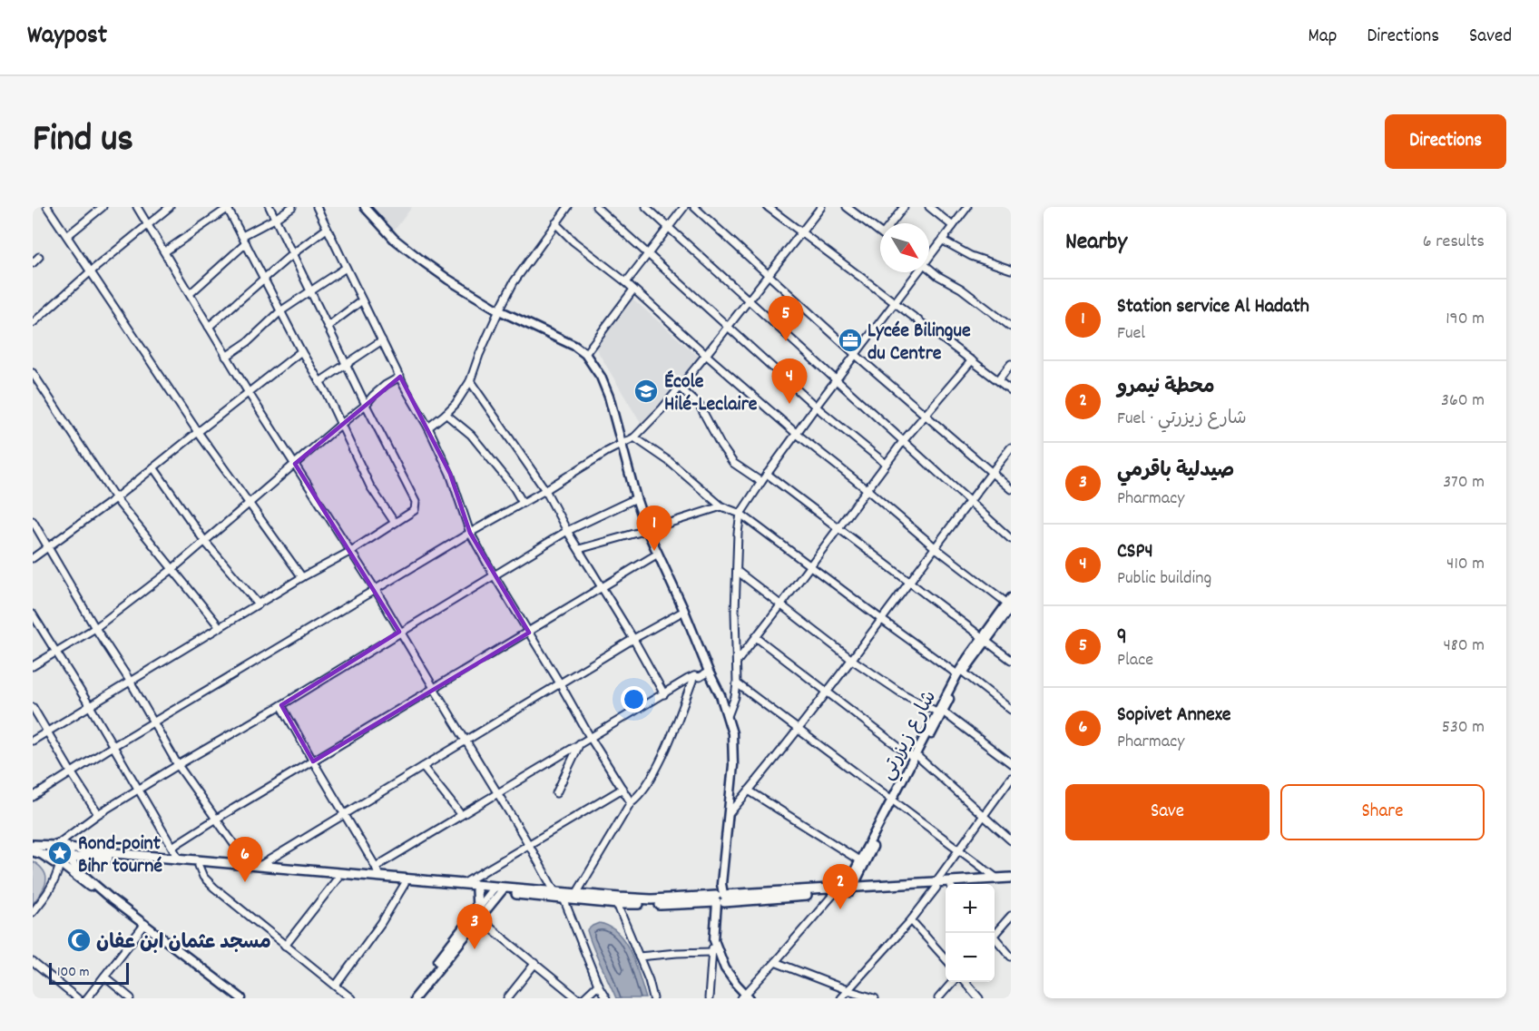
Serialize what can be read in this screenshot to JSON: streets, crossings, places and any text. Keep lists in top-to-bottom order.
{
  "streets": {
    "street": ["شارع زيزرتي"]
  },
  "places": {
    "office": ["Lycée Bilingue du Centre"],
    "school or university": ["École Hilé-Leclaire"],
    "place": ["Rond-point Bihr tourné"],
    "mosque": ["مسجد عثمان ابن عفان"]
  },
  "scale_bar": "100 m",
  "north": "bottom right",
  "page": {
    "header": "Waypost",
    "nav": ["Map", "Directions", "Saved"],
    "title": "Find us",
    "buttons": [
      "Directions",
      ["Save", "Share"]
    ],
    "heading": ["Nearby", "6 results"],
    "list": [
      {
        "mark": "1",
        "name": "Station service Al Hadath",
        "note": "Fuel",
        "value": "190 m"
      },
      {
        "mark": "2",
        "name": "محطة نيمرو",
        "note": "Fuel · شارع زيزرتي",
        "value": "360 m"
      },
      {
        "mark": "3",
        "name": "صيدلية باقرمي",
        "note": "Pharmacy",
        "value": "370 m"
      },
      {
        "mark": "4",
        "name": "CSP4",
        "note": "Public building",
        "value": "410 m"
      },
      {
        "mark": "5",
        "name": "q",
        "note": "Place",
        "value": "480 m"
      },
      {
        "mark": "6",
        "name": "Sopivet Annexe",
        "note": "Pharmacy",
        "value": "530 m"
      }
    ],
    "pins": [
      "5",
      "4",
      "1",
      "6",
      "2",
      "3"
    ],
    "map_buttons": ["+", "−"],
    "scale": "100 m"
  }
}
